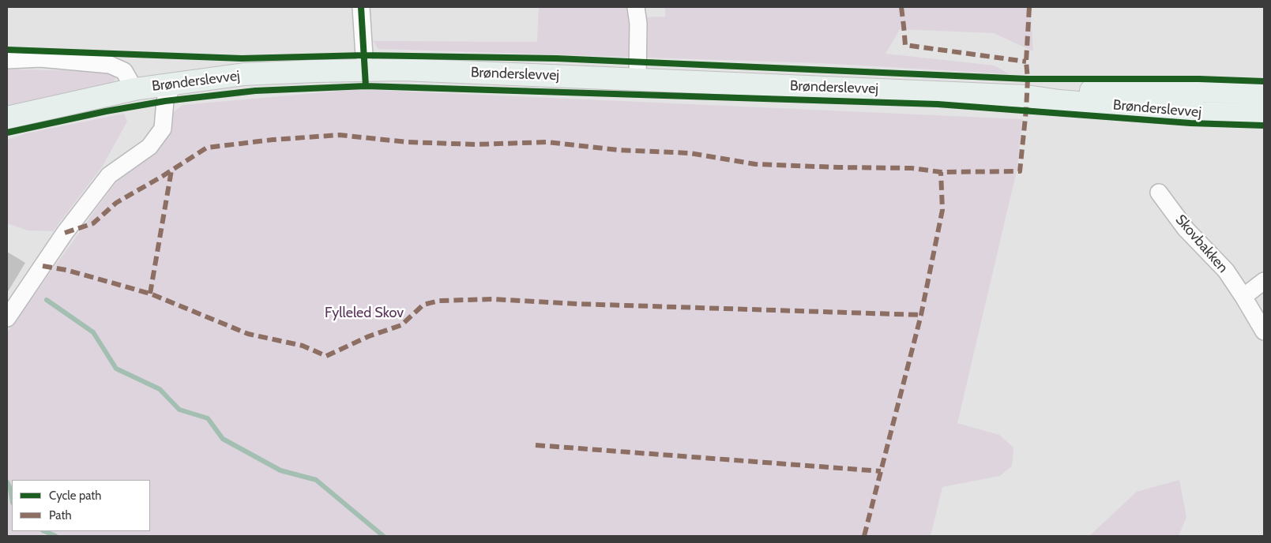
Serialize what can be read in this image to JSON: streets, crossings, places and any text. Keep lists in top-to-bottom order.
{
  "streets": {
    "main road": ["Brønderslevvej"],
    "street": ["Skovbakken"]
  },
  "parks": ["Fylleled Skov"],
  "legend": ["Cycle path", "Path"]
}
